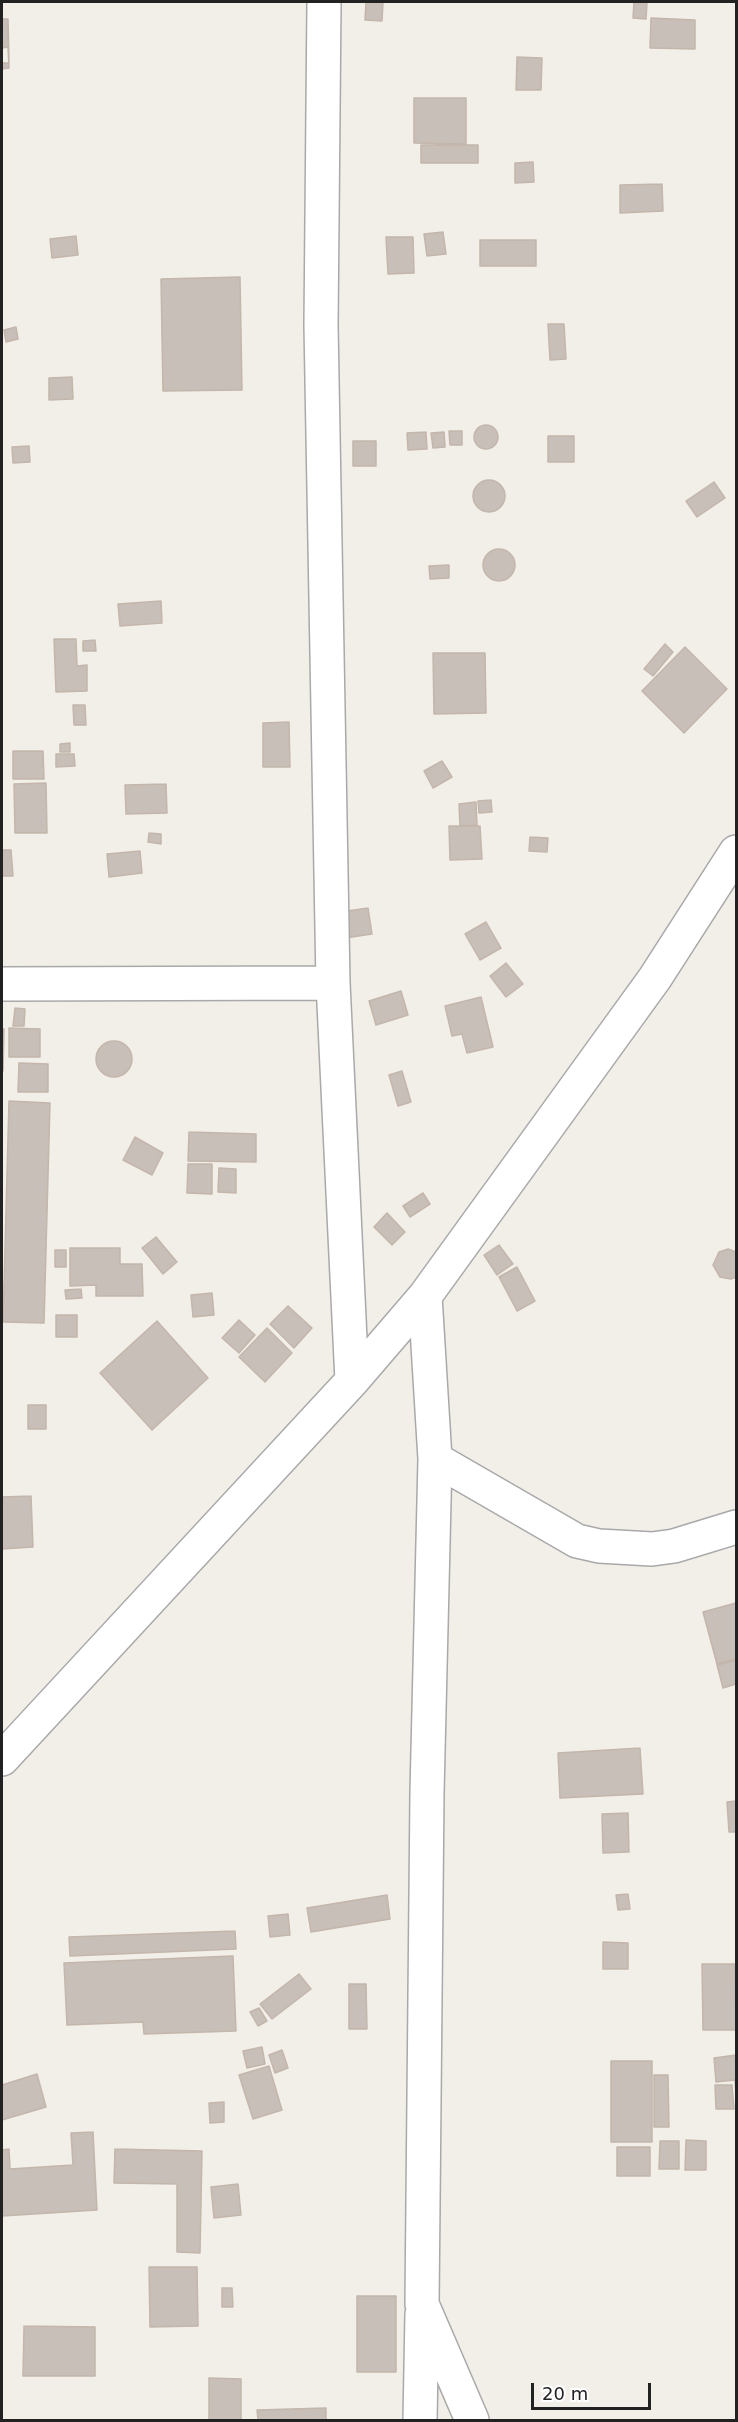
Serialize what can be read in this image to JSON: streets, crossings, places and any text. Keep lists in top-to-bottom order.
{
  "scale_bar": "20 m"
}
